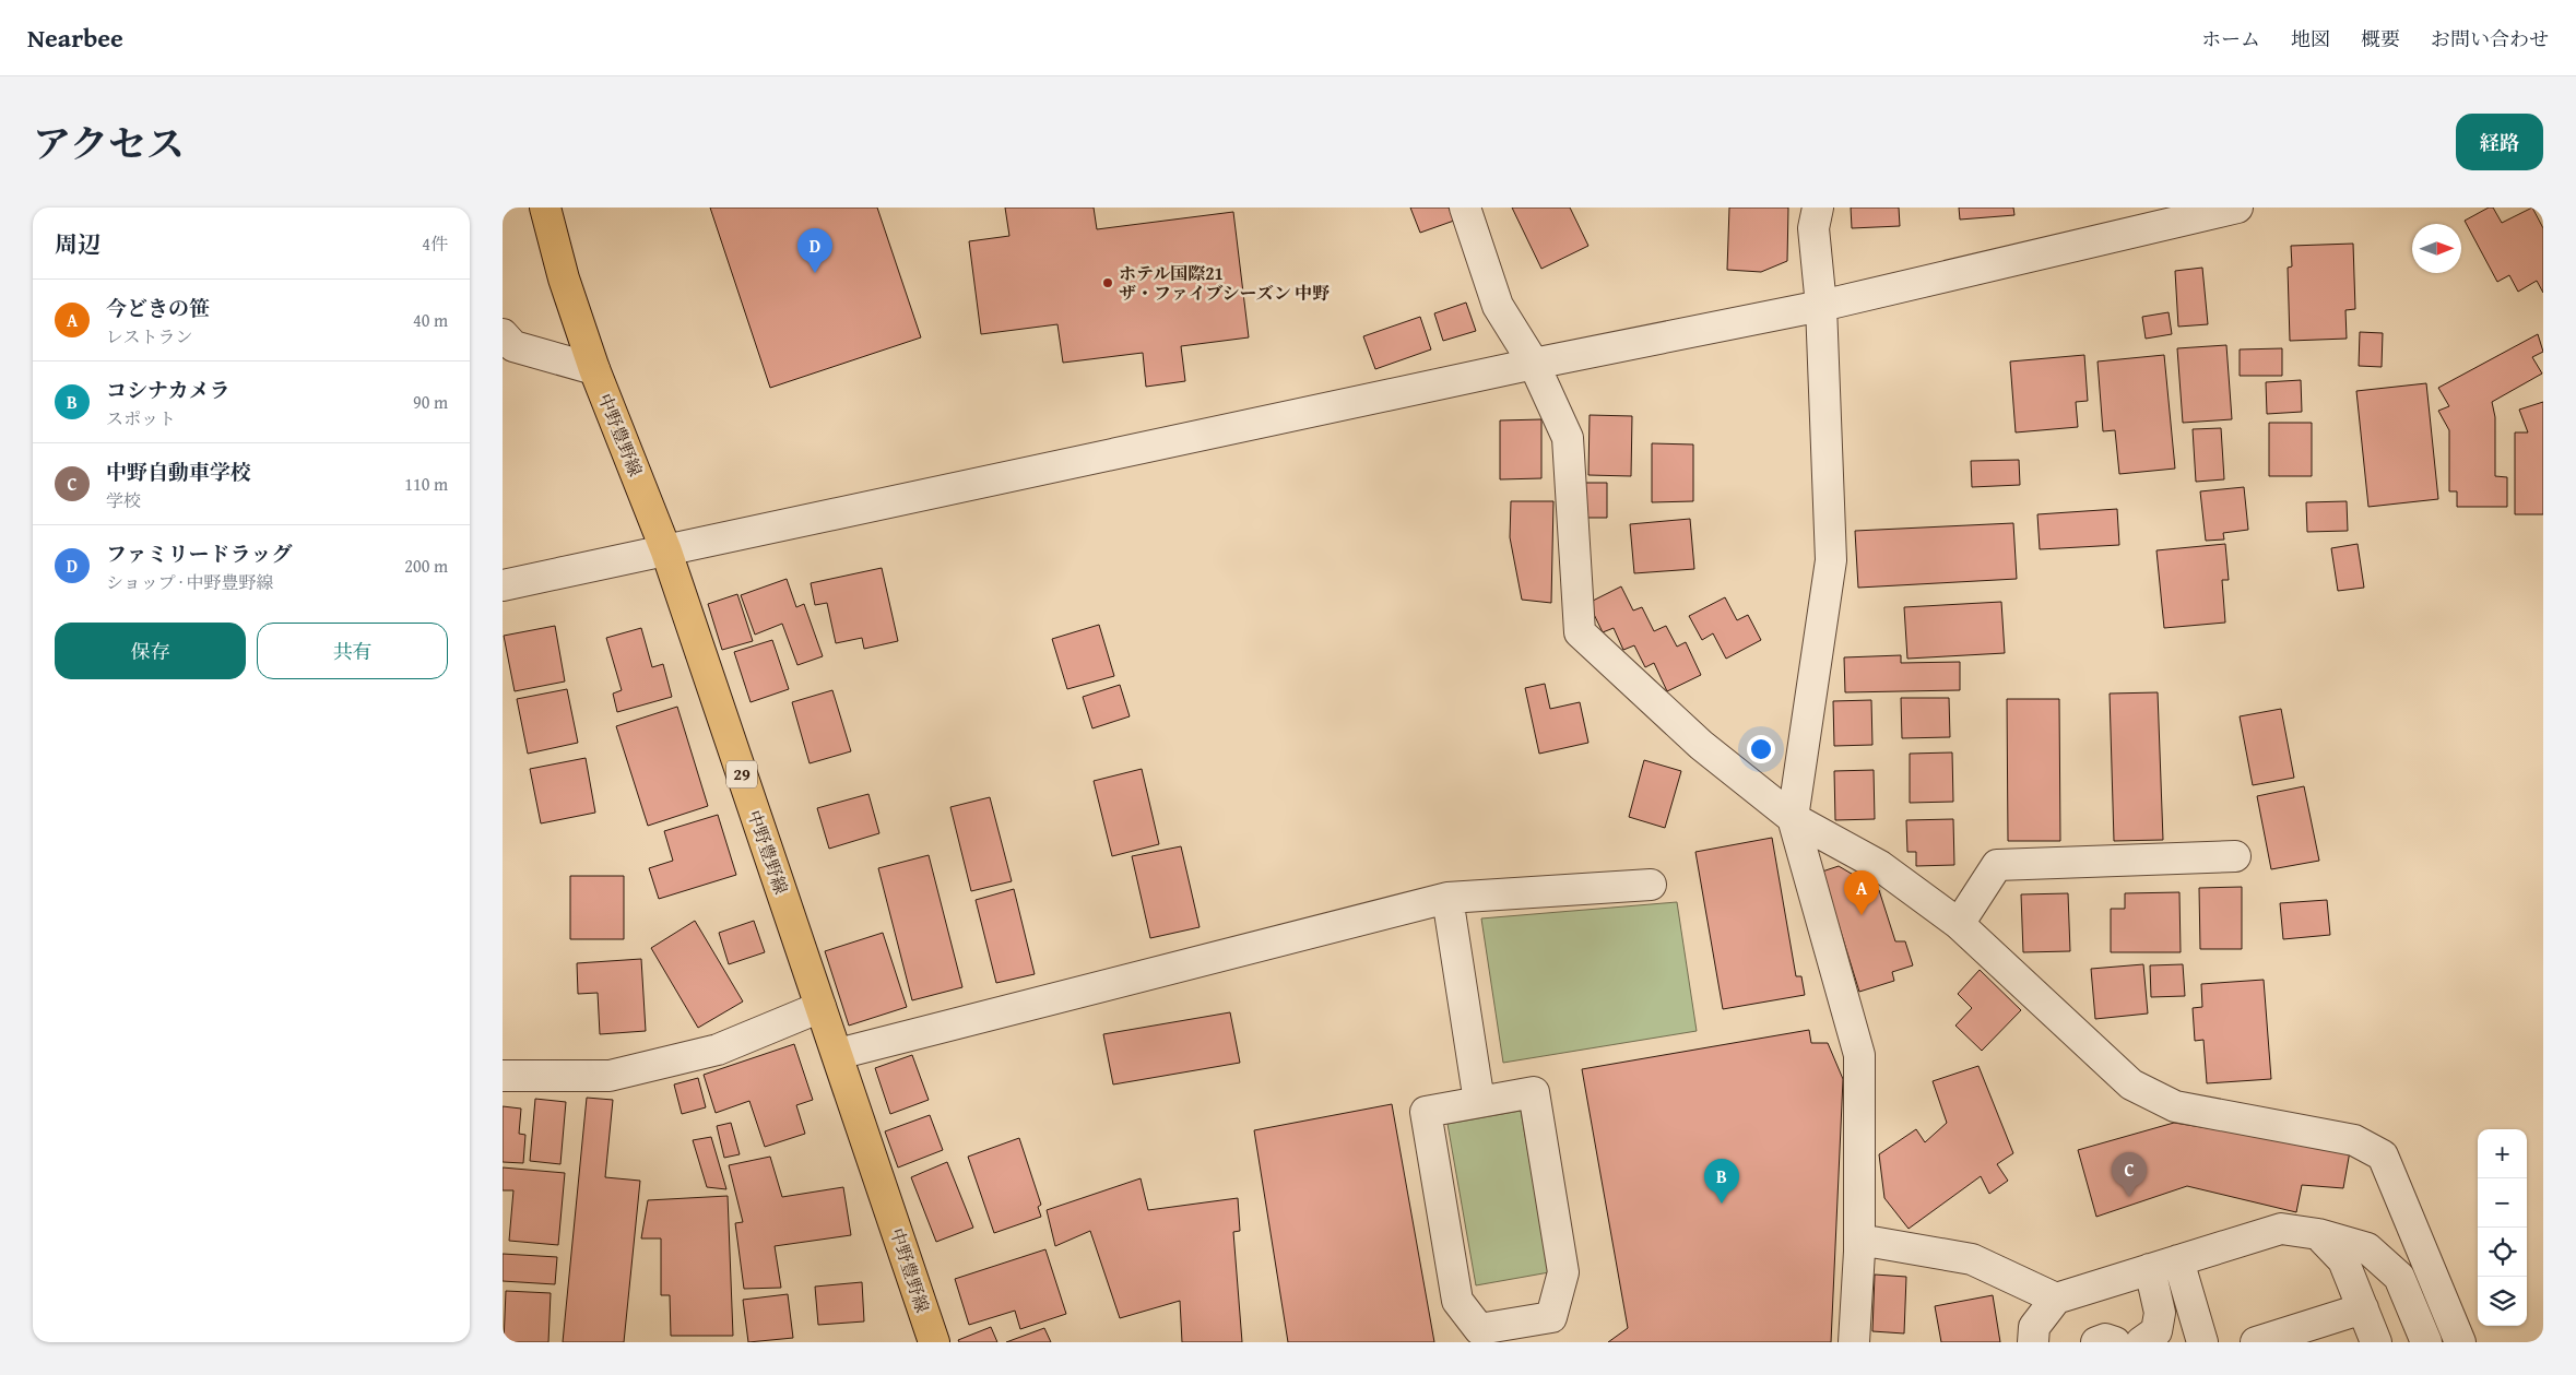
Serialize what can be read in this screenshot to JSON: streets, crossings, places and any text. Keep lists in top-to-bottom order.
{
  "streets": {
    "main road": ["中野豊野線", "29"]
  },
  "places": ["ホテル国際21 ザ・ファイブシーズン 中野"],
  "north": "right",
  "page": {
    "header": "Nearbee",
    "nav": [
      "ホーム",
      "地図",
      "概要",
      "お問い合わせ"
    ],
    "title": "アクセス",
    "buttons": [
      "経路",
      ["保存", "共有"]
    ],
    "heading": ["周辺", "4件"],
    "pins": [
      "D",
      "A",
      "C",
      "B"
    ],
    "list": [
      {
        "mark": "A",
        "name": "今どきの笹",
        "note": "レストラン",
        "value": "40 m"
      },
      {
        "mark": "B",
        "name": "コシナカメラ",
        "note": "スポット",
        "value": "90 m"
      },
      {
        "mark": "C",
        "name": "中野自動車学校",
        "note": "学校",
        "value": "110 m"
      },
      {
        "mark": "D",
        "name": "ファミリードラッグ",
        "note": "ショップ · 中野豊野線",
        "value": "200 m"
      }
    ],
    "map_buttons": ["+", "−"]
  }
}
